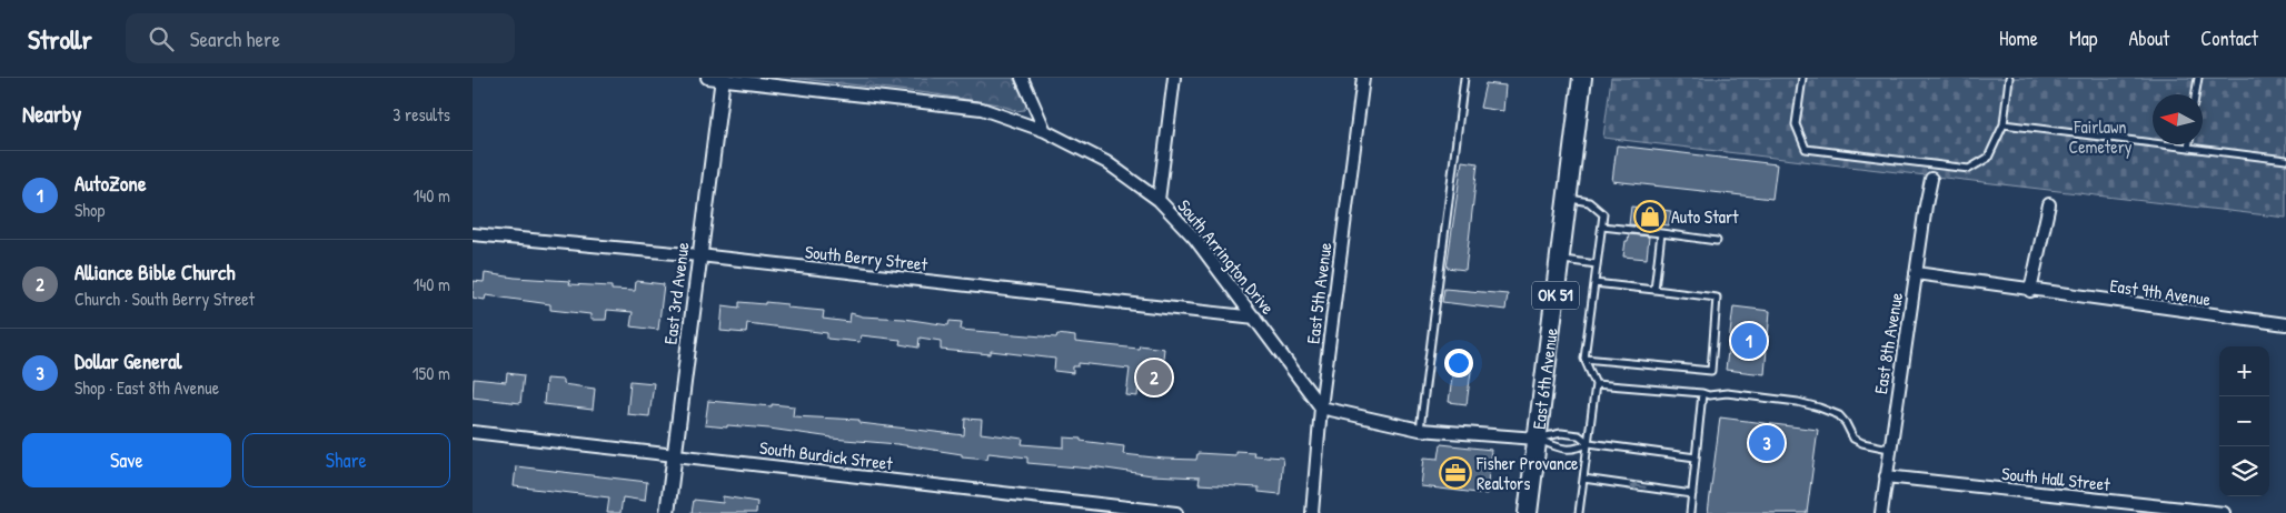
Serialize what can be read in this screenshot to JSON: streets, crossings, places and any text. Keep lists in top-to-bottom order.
{
  "streets": {
    "main road": ["OK 51", "East 6th Avenue"],
    "street": [
      "South Arrington Drive",
      "South Berry Street",
      "East 9th Avenue",
      "East 3rd Avenue",
      "East 5th Avenue",
      "East 8th Avenue",
      "South Burdick Street",
      "South Hall Street"
    ]
  },
  "crossings": [
    ["South Arrington Drive", "South Berry Street"],
    ["South Arrington Drive", "East 3rd Avenue"],
    ["South Arrington Drive", "East 5th Avenue"],
    ["South Berry Street", "East 3rd Avenue"],
    ["East 9th Avenue", "East 8th Avenue"],
    ["East 3rd Avenue", "South Burdick Street"],
    ["East 8th Avenue", "South Hall Street"]
  ],
  "parks": ["Fairlawn Cemetery"],
  "places": {
    "shop": ["Auto Start"],
    "office": ["Fisher Provance Realtors"]
  },
  "north": "left",
  "page": {
    "header": "Strollr",
    "search": "Search here",
    "nav": [
      "Home",
      "Map",
      "About",
      "Contact"
    ],
    "heading": ["Nearby", "3 results"],
    "list": [
      {
        "mark": "1",
        "name": "AutoZone",
        "note": "Shop",
        "value": "140 m"
      },
      {
        "mark": "2",
        "name": "Alliance Bible Church",
        "note": "Church · South Berry Street",
        "value": "140 m"
      },
      {
        "mark": "3",
        "name": "Dollar General",
        "note": "Shop · East 8th Avenue",
        "value": "150 m"
      }
    ],
    "pins": ["1", "2", "3"],
    "map_buttons": ["+", "−"],
    "buttons": ["Save", "Share"]
  }
}
